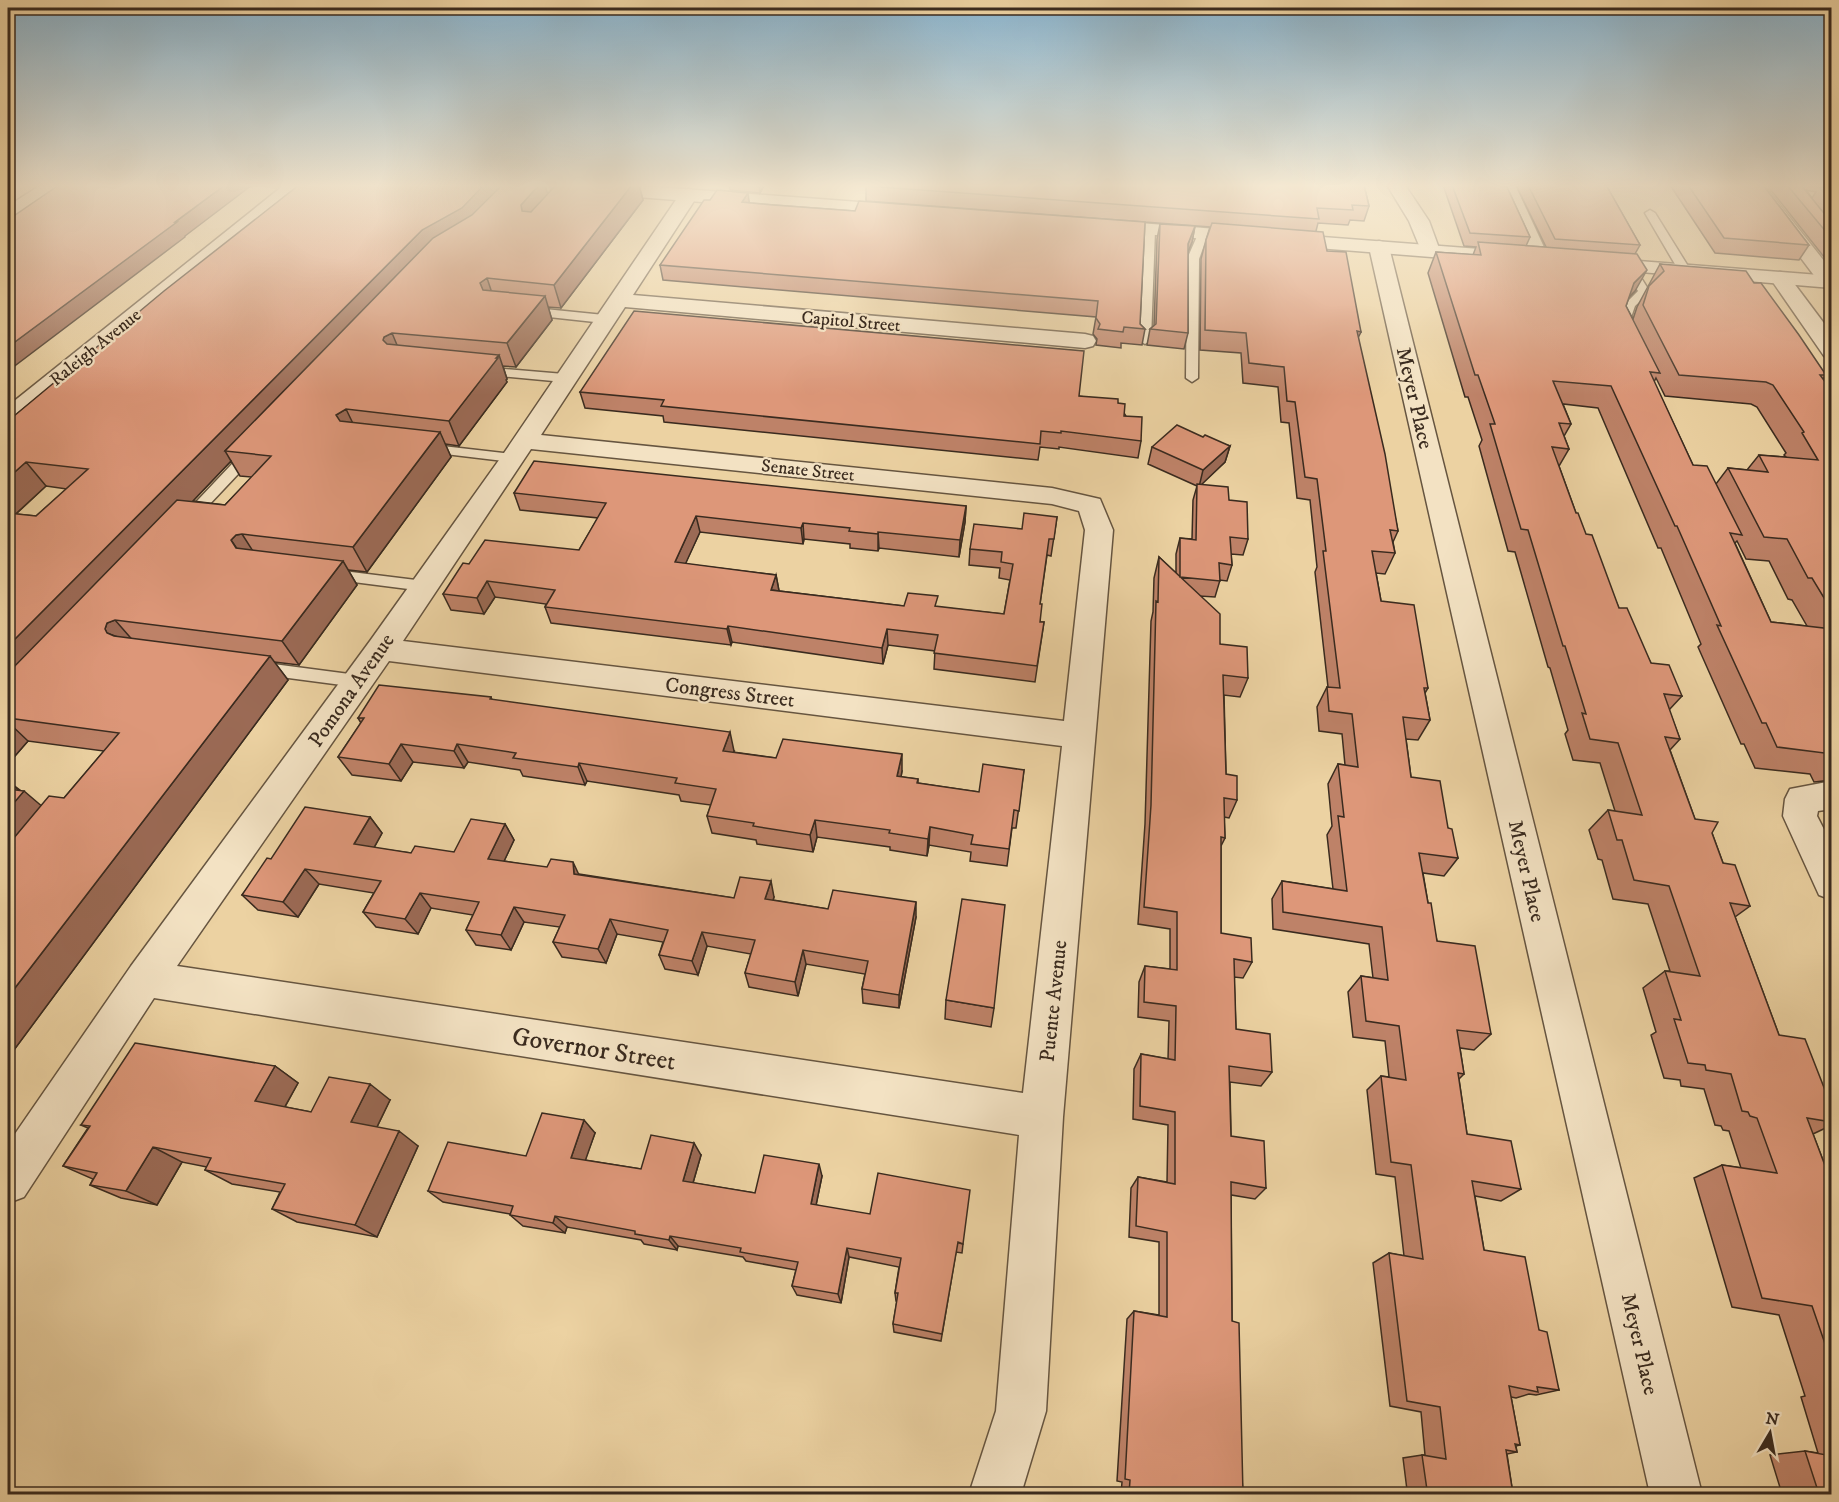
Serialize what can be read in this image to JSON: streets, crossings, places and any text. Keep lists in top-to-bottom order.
{
  "streets": {
    "street": [
      "Capitol Street",
      "Raleigh Avenue",
      "Meyer Place",
      "Senate Street",
      "Pomona Avenue",
      "Congress Street",
      "Puente Avenue",
      "Governor Street"
    ]
  },
  "crossings": [
    ["Capitol Street", "Pomona Avenue"],
    ["Senate Street", "Pomona Avenue"],
    ["Senate Street", "Puente Avenue"],
    ["Pomona Avenue", "Congress Street"],
    ["Pomona Avenue", "Governor Street"],
    ["Congress Street", "Puente Avenue"],
    ["Puente Avenue", "Governor Street"]
  ],
  "north": "top"
}
